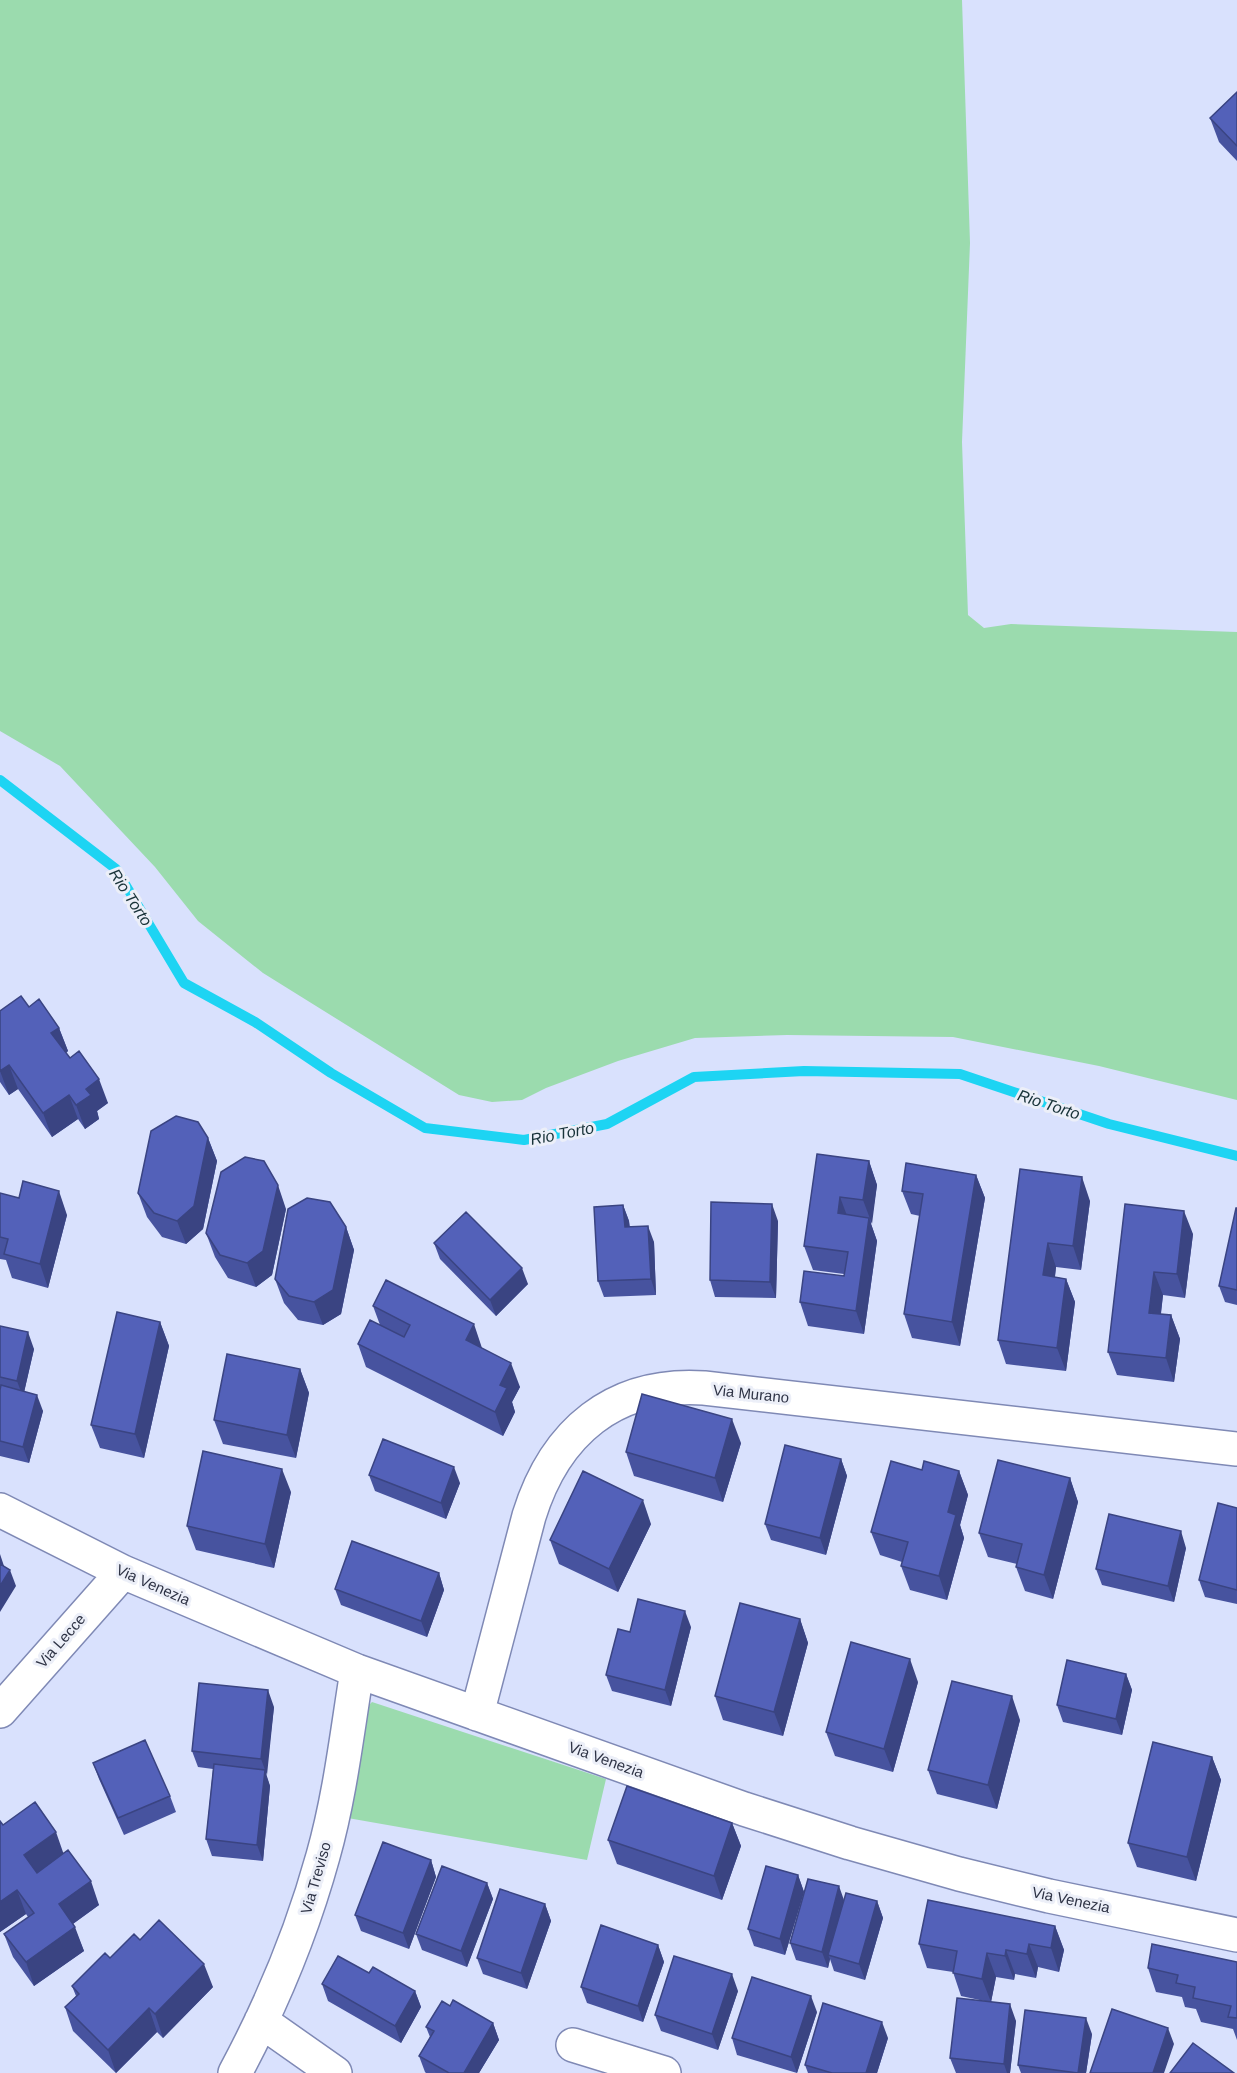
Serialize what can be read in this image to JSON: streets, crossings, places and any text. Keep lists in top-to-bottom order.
{
  "streets": {
    "street": [
      "Via Murano",
      "Via Venezia",
      "Via Lecce",
      "Via Treviso"
    ]
  },
  "crossings": [
    ["Via Murano", "Via Venezia"],
    ["Via Venezia", "Via Lecce"],
    ["Via Venezia", "Via Treviso"]
  ],
  "water": ["Rio Torto"]
}
